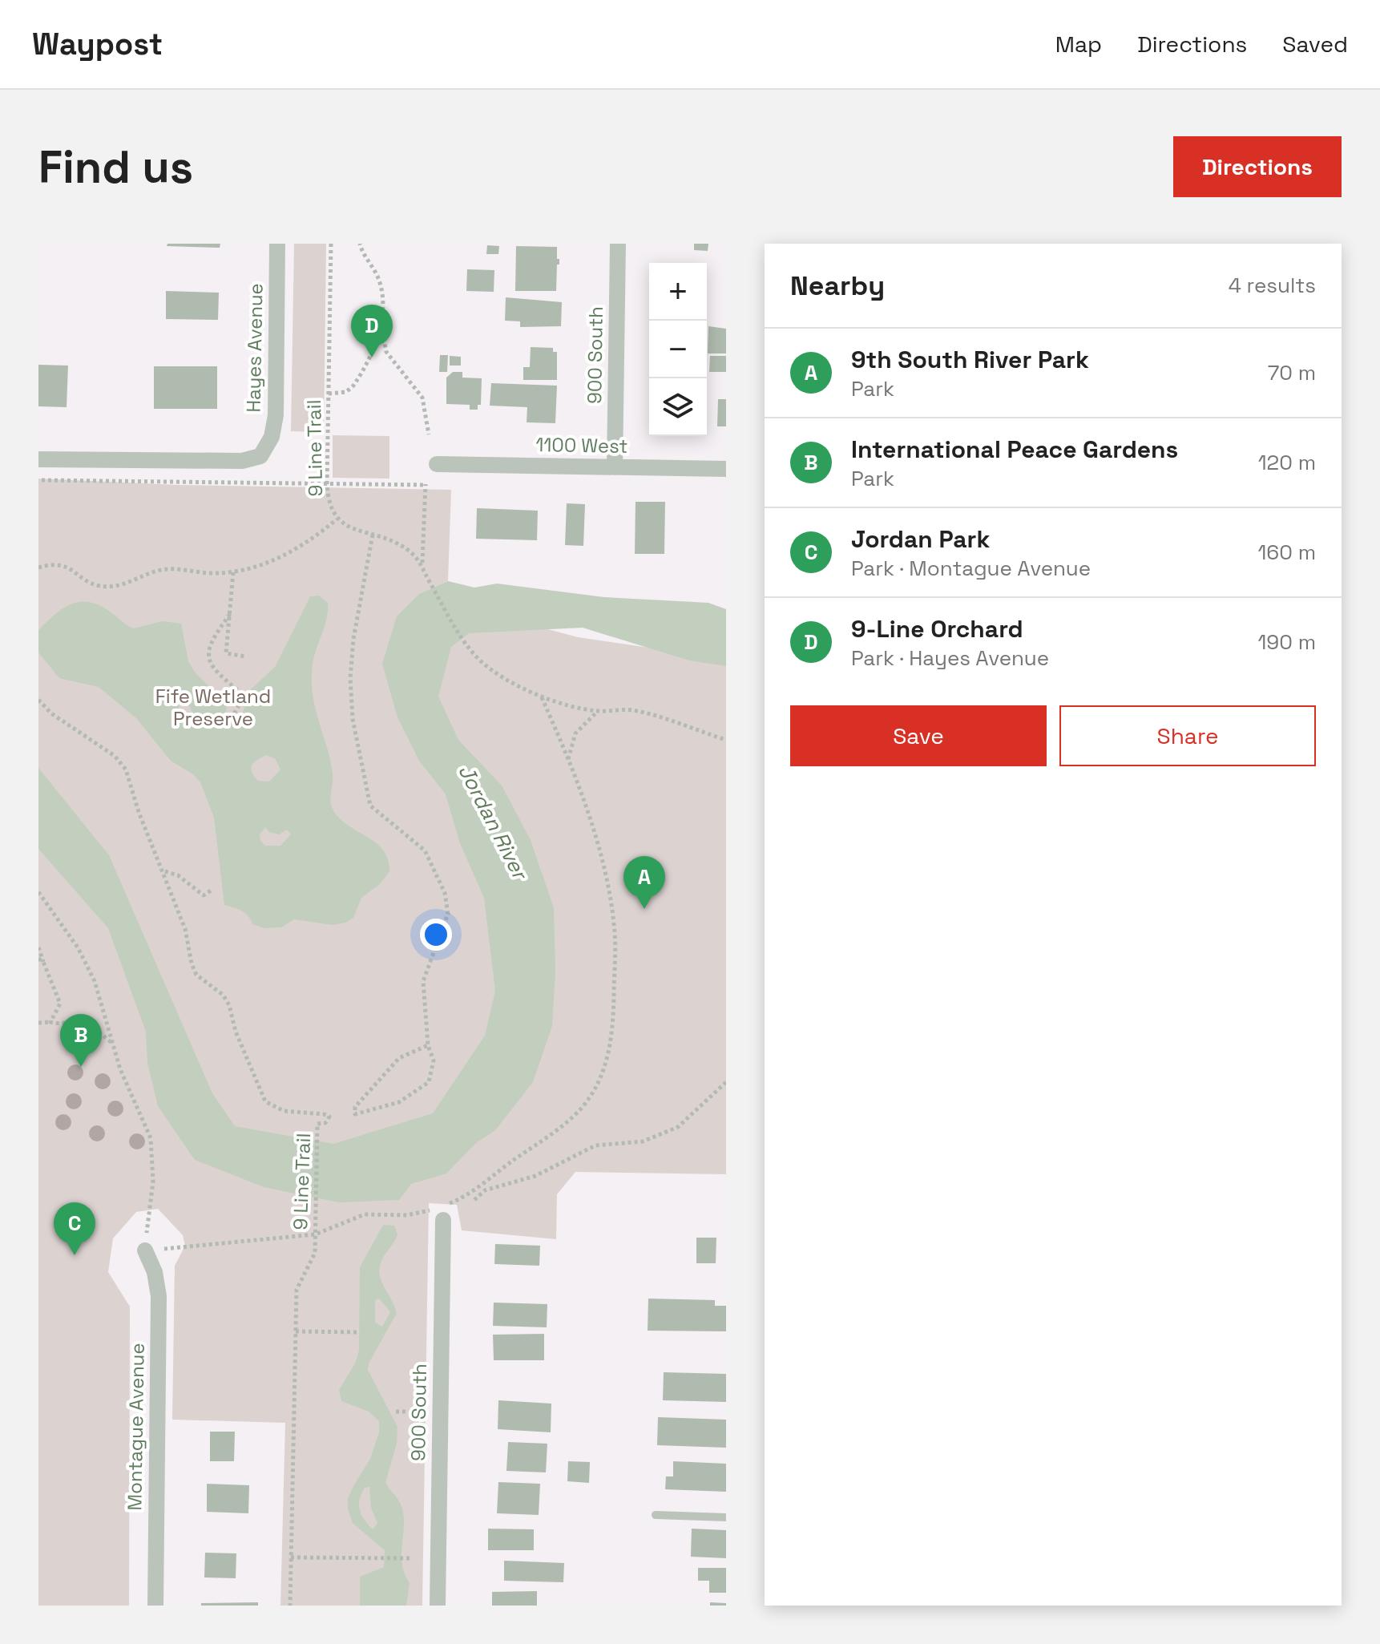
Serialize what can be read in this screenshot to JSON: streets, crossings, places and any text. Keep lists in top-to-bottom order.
{
  "streets": {
    "street": [
      "Hayes Avenue",
      "900 South",
      "1100 West",
      "Montague Avenue"
    ],
    "path": ["9 Line Trail"]
  },
  "crossings": [
    ["900 South", "1100 West"]
  ],
  "water": ["Jordan River"],
  "parks": ["Fife Wetland Preserve"],
  "page": {
    "header": "Waypost",
    "nav": ["Map", "Directions", "Saved"],
    "buttons": [
      "Directions",
      ["Save", "Share"]
    ],
    "title": "Find us",
    "heading": ["Nearby", "4 results"],
    "map_buttons": ["+", "−"],
    "pins": [
      "D",
      "A",
      "B",
      "C"
    ],
    "list": [
      {
        "mark": "A",
        "name": "9th South River Park",
        "note": "Park",
        "value": "70 m"
      },
      {
        "mark": "B",
        "name": "International Peace Gardens",
        "note": "Park",
        "value": "120 m"
      },
      {
        "mark": "C",
        "name": "Jordan Park",
        "note": "Park · Montague Avenue",
        "value": "160 m"
      },
      {
        "mark": "D",
        "name": "9-Line Orchard",
        "note": "Park · Hayes Avenue",
        "value": "190 m"
      }
    ]
  }
}
